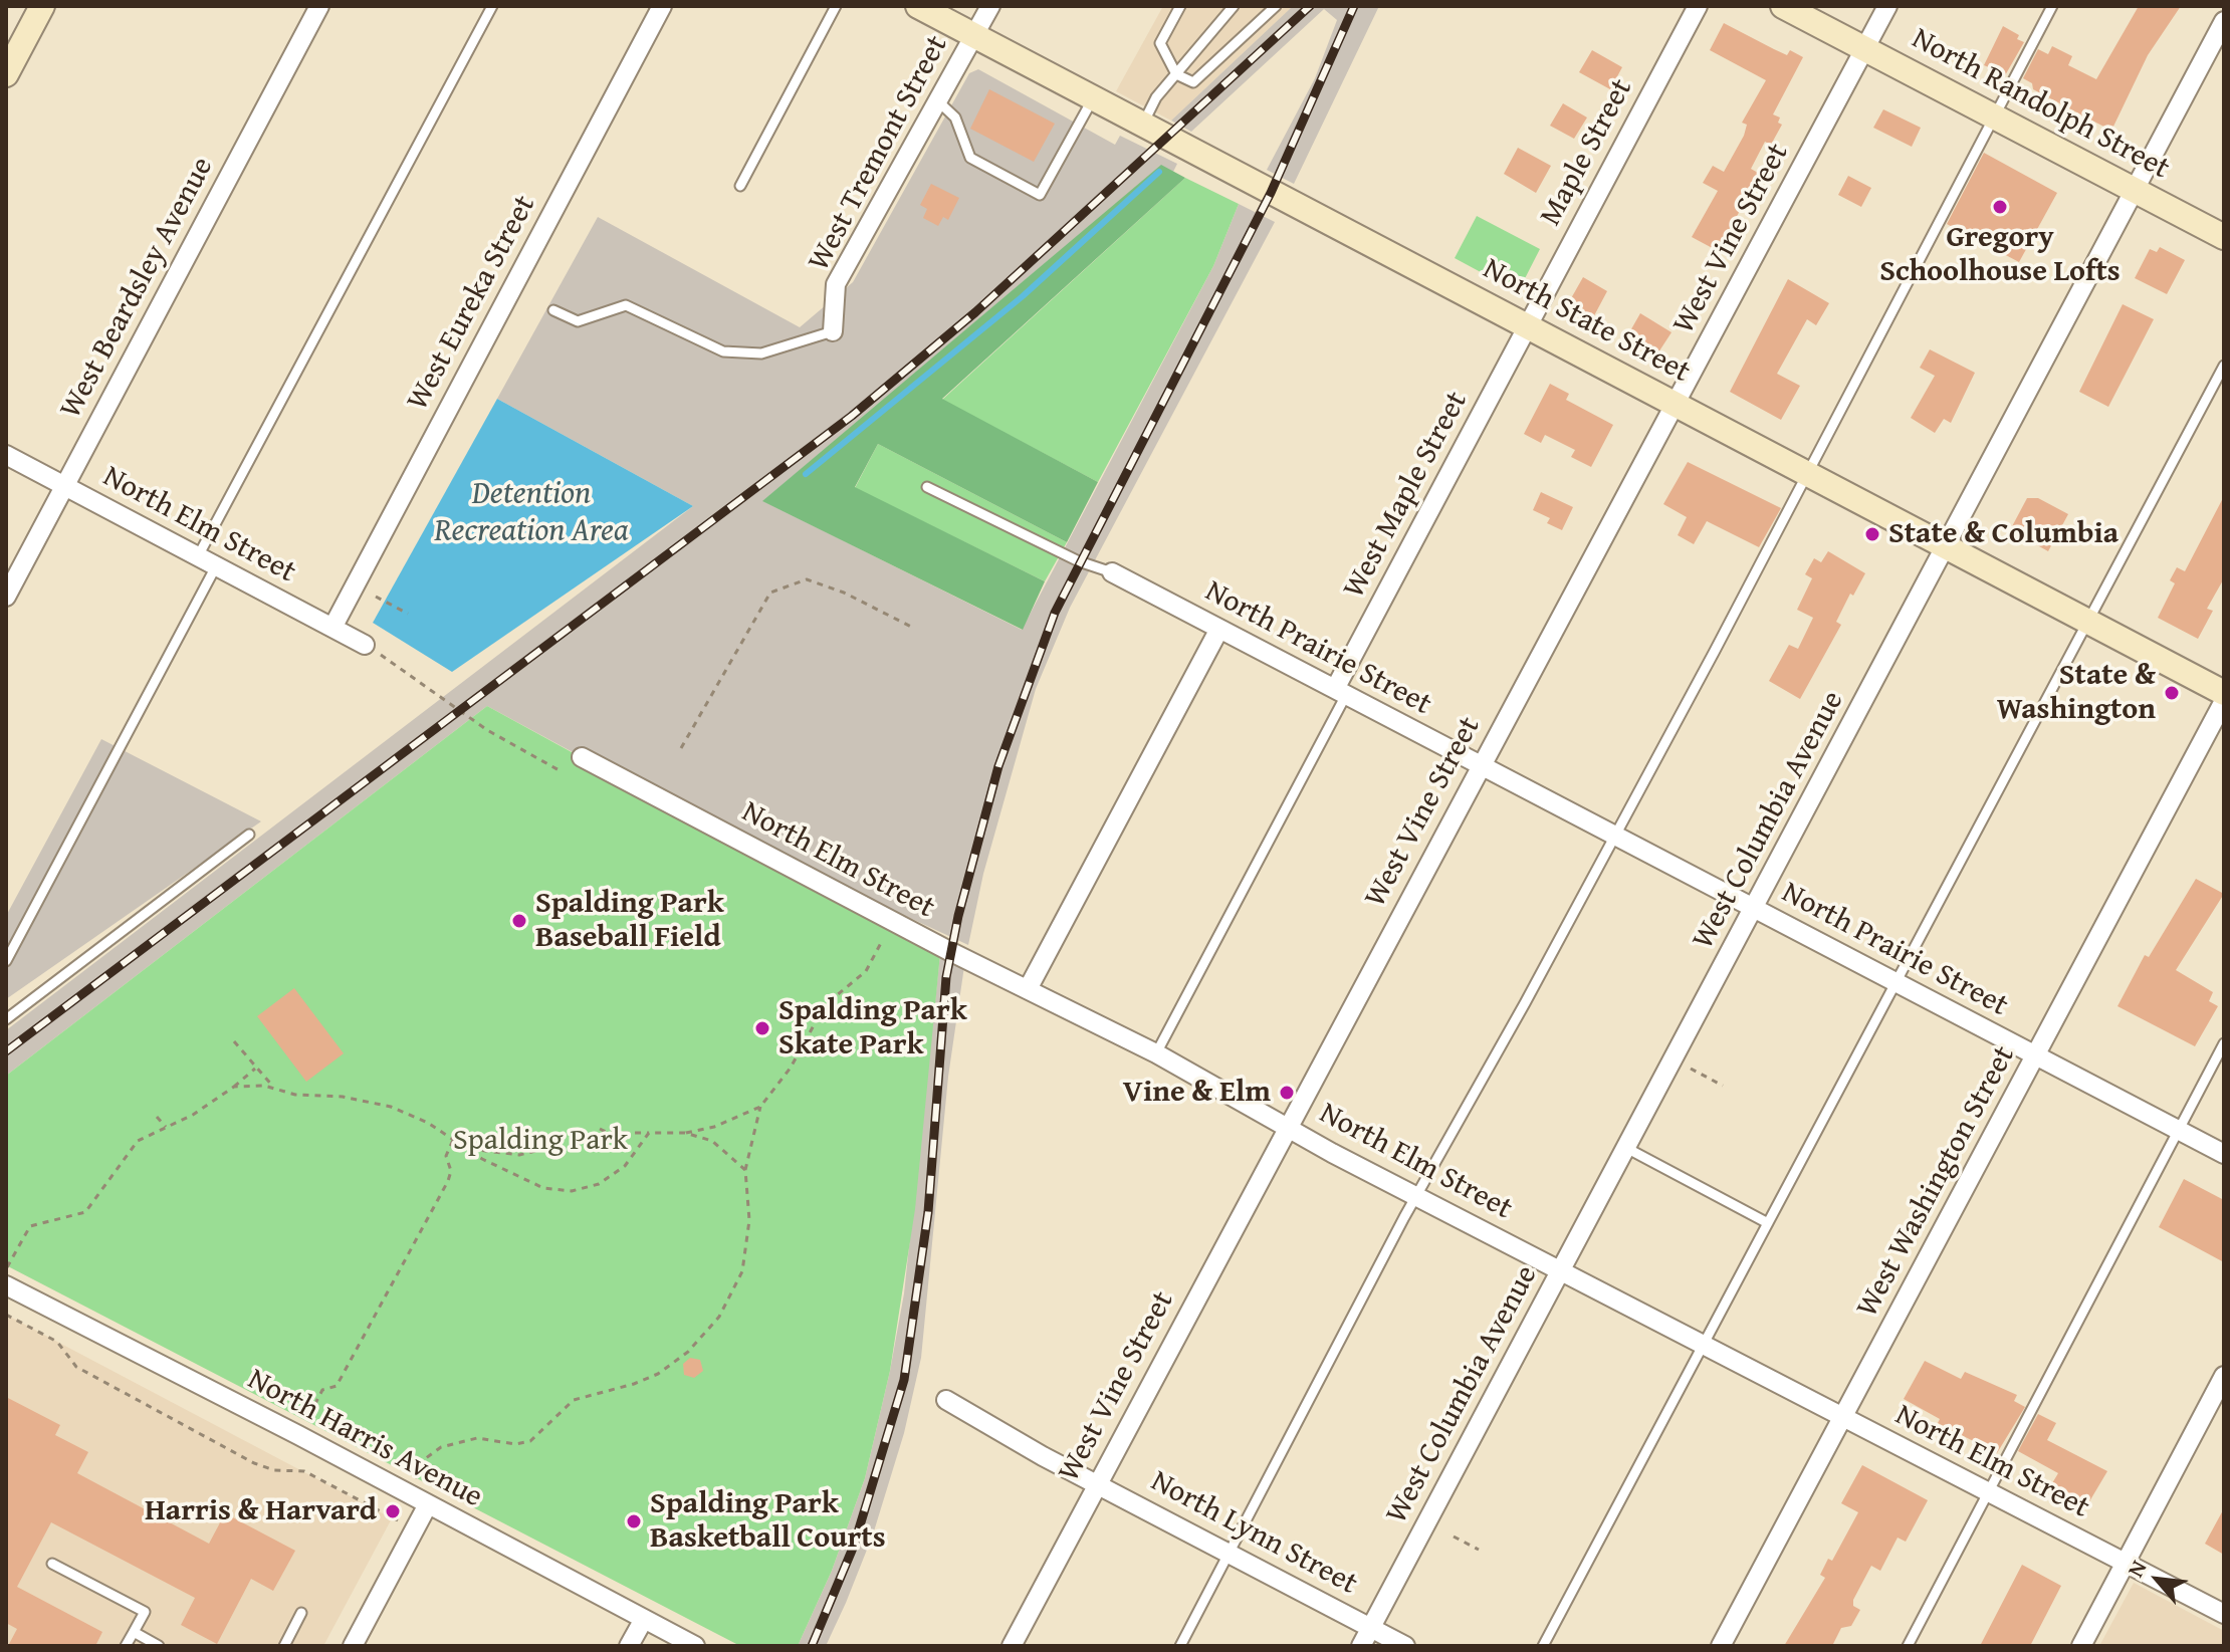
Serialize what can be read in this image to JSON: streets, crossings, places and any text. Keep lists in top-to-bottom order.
{
  "streets": {
    "main road": ["North Randolph Street", "North State Street"],
    "street": [
      "Maple Street",
      "West Tremont Street",
      "West Vine Street",
      "West Beardsley Avenue",
      "West Eureka Street",
      "West Maple Street",
      "North Elm Street",
      "North Prairie Street",
      "West Columbia Avenue",
      "West Washington Street",
      "North Harris Avenue",
      "North Lynn Street"
    ]
  },
  "crossings": [
    ["North Randolph Street", "West Vine Street"],
    ["North Randolph Street", "West Columbia Avenue"],
    ["Maple Street", "North State Street"],
    ["Maple Street", "West Maple Street"],
    ["West Tremont Street", "North State Street"],
    ["West Vine Street", "North State Street"],
    ["West Vine Street", "North Elm Street"],
    ["West Vine Street", "North Prairie Street"],
    ["West Vine Street", "North Lynn Street"],
    ["West Beardsley Avenue", "North Elm Street"],
    ["West Eureka Street", "North Elm Street"],
    ["North State Street", "West Maple Street"],
    ["North State Street", "West Columbia Avenue"],
    ["West Maple Street", "North Prairie Street"],
    ["North Elm Street", "West Columbia Avenue"],
    ["North Elm Street", "West Washington Street"],
    ["North Prairie Street", "West Columbia Avenue"],
    ["North Prairie Street", "West Washington Street"],
    ["West Columbia Avenue", "North Lynn Street"]
  ],
  "water": ["Detention Recreation Area"],
  "parks": ["Spalding Park"],
  "places": [
    "Gregory Schoolhouse Lofts",
    "State & Columbia",
    "State & Washington",
    "Spalding Park Baseball Field",
    "Spalding Park Skate Park",
    "Vine & Elm",
    "Harris & Harvard",
    "Spalding Park Basketball Courts"
  ],
  "north": "top left"
}
